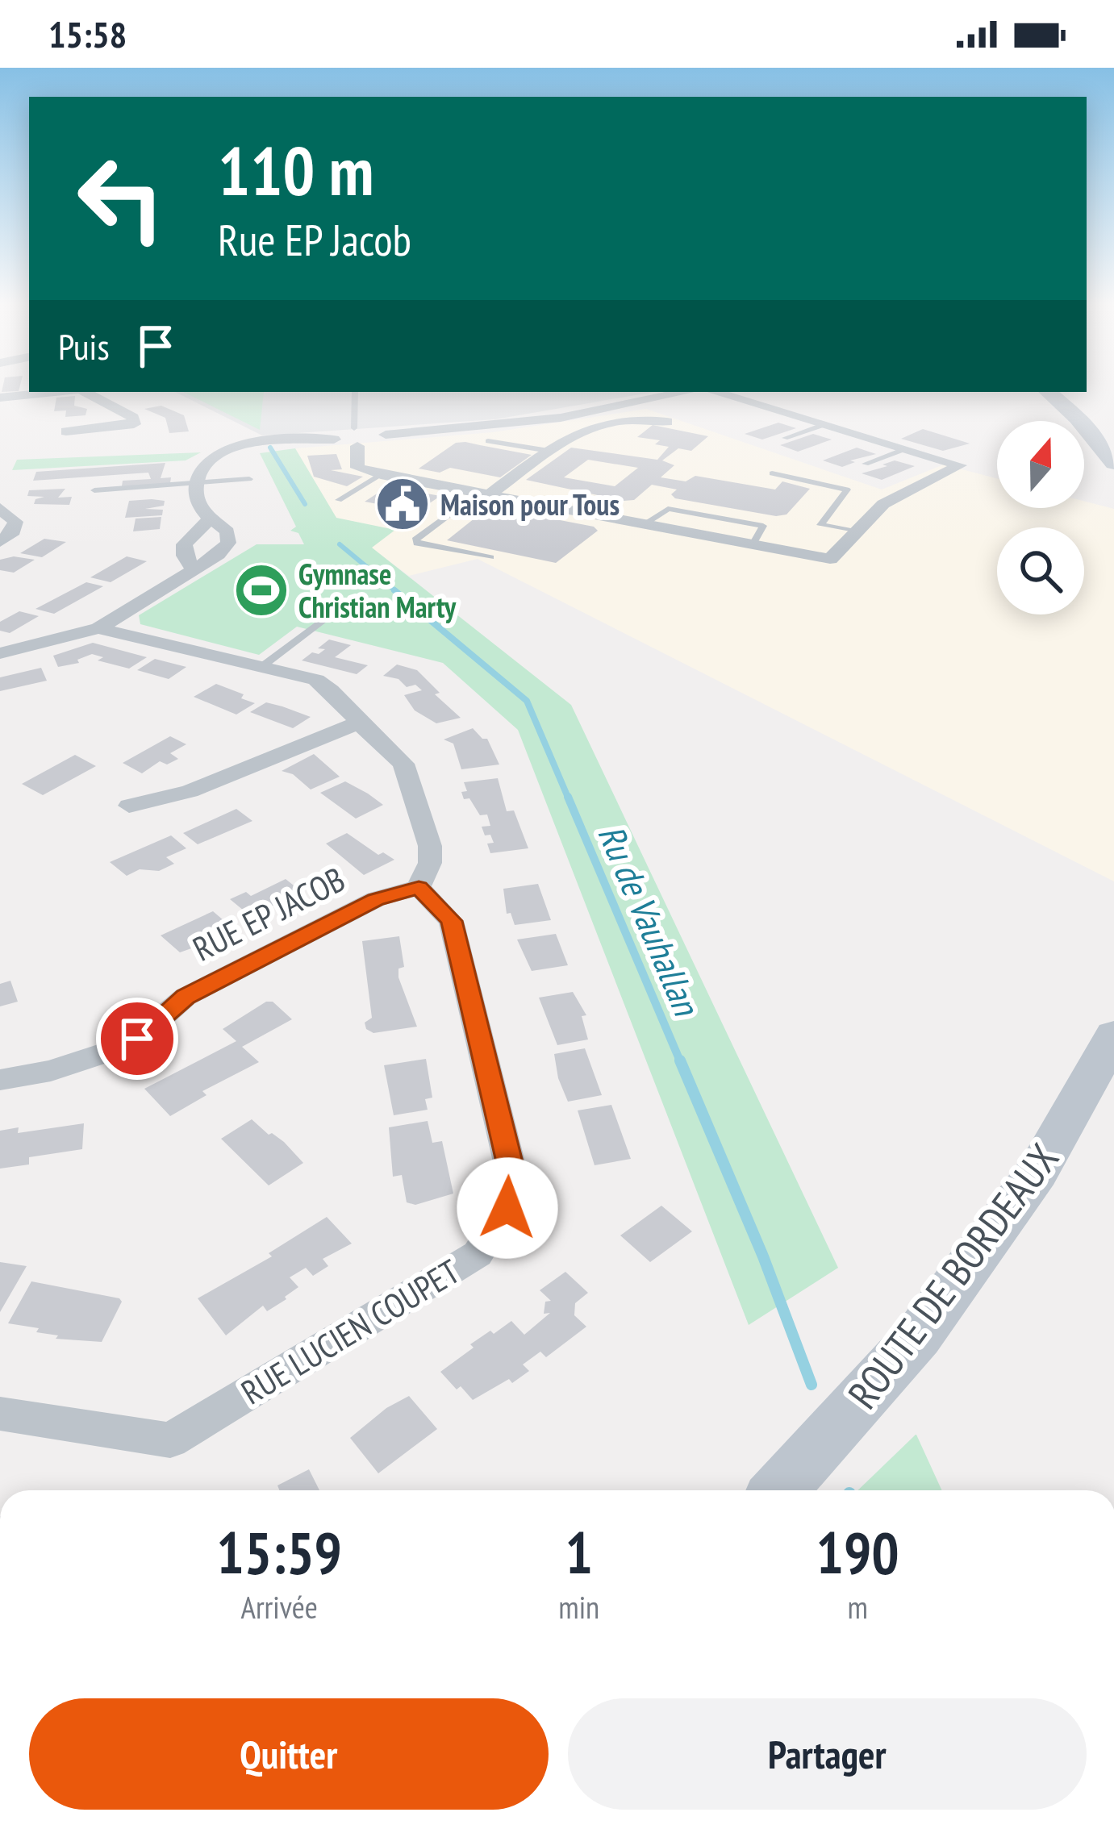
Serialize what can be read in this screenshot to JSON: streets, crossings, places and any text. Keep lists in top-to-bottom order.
{
  "streets": {
    "main road": ["ROUTE DE BORDEAUX"],
    "street": ["RUE EP JACOB", "RUE LUCIEN COUPET"]
  },
  "crossings": [
    ["RUE EP JACOB", "RUE LUCIEN COUPET"]
  ],
  "water": ["Ru de Vauhallan"],
  "places": {
    "public building": ["Maison pour Tous"],
    "sports": ["Gymnase Christian Marty"]
  },
  "north": "top",
  "page": {
    "status": "15:58",
    "turn": ["110 m", "Rue EP Jacob"],
    "then": "Puis",
    "eta": [
      "15:59",
      "Arrivée",
      "1",
      "min",
      "190",
      "m"
    ],
    "buttons": ["Quitter", "Partager"]
  }
}
